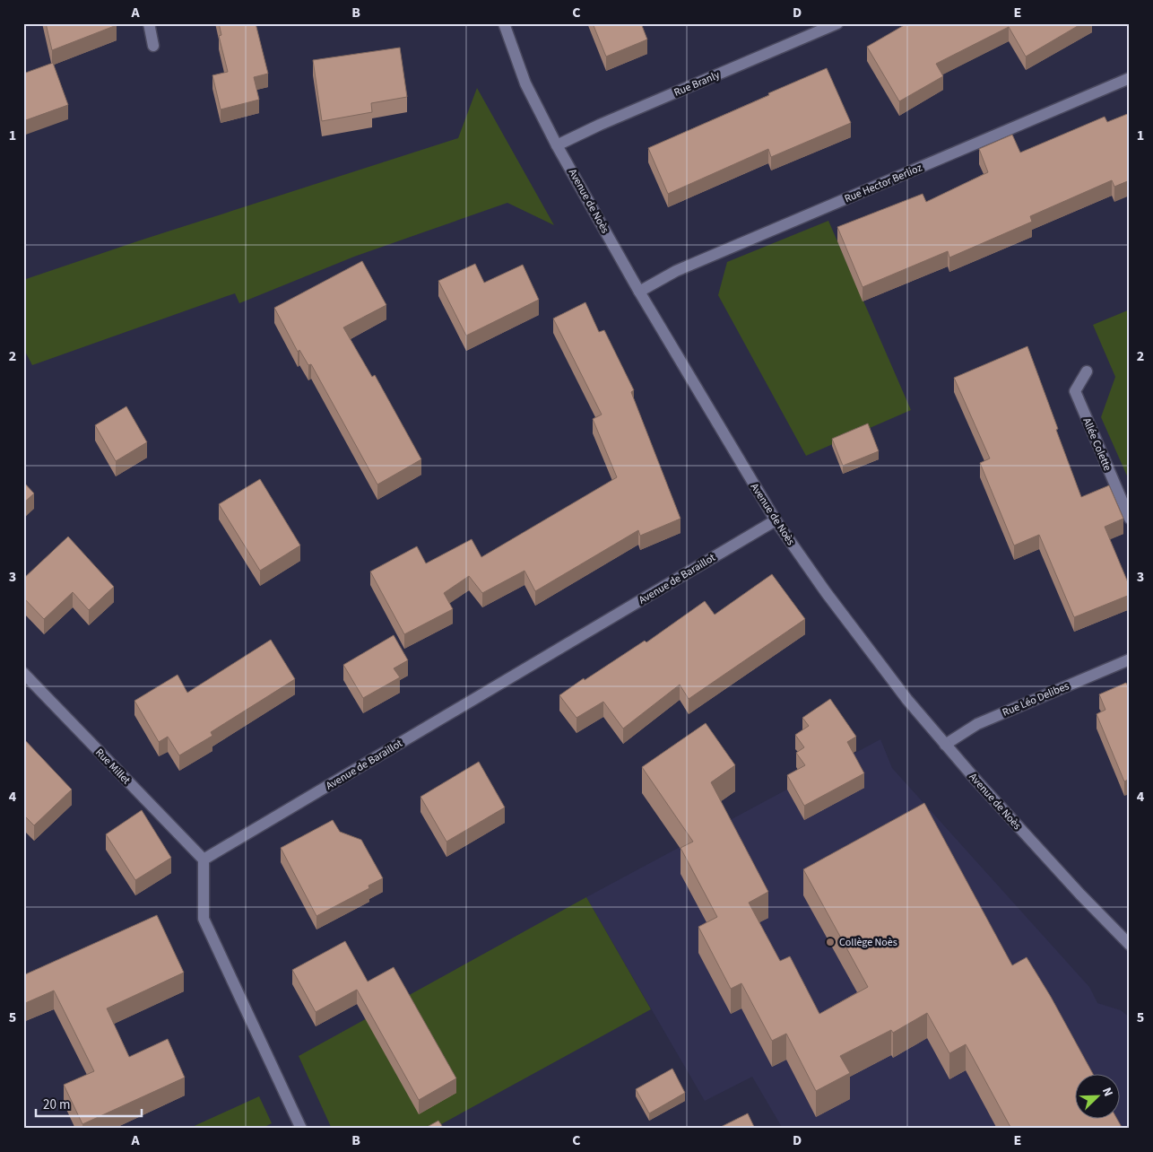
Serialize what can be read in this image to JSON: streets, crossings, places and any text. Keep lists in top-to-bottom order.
{
  "streets": {
    "street": [
      "Rue Branly",
      "Rue Hector Berlioz",
      "Avenue de Noès",
      "Allée Colette",
      "Avenue de Baraillot",
      "Rue Léo Delibes",
      "Rue Millet"
    ]
  },
  "crossings": [
    ["Rue Branly", "Avenue de Noès"],
    ["Rue Hector Berlioz", "Avenue de Noès"],
    ["Avenue de Noès", "Avenue de Baraillot"],
    ["Avenue de Noès", "Rue Léo Delibes"],
    ["Avenue de Baraillot", "Rue Millet"]
  ],
  "places": ["Collège Noès"],
  "scale_bar": "20 m",
  "north": "top right",
  "grid": {
    "columns": [
      "A",
      "B",
      "C",
      "D",
      "E"
    ],
    "rows": [
      "1",
      "2",
      "3",
      "4",
      "5"
    ]
  }
}
